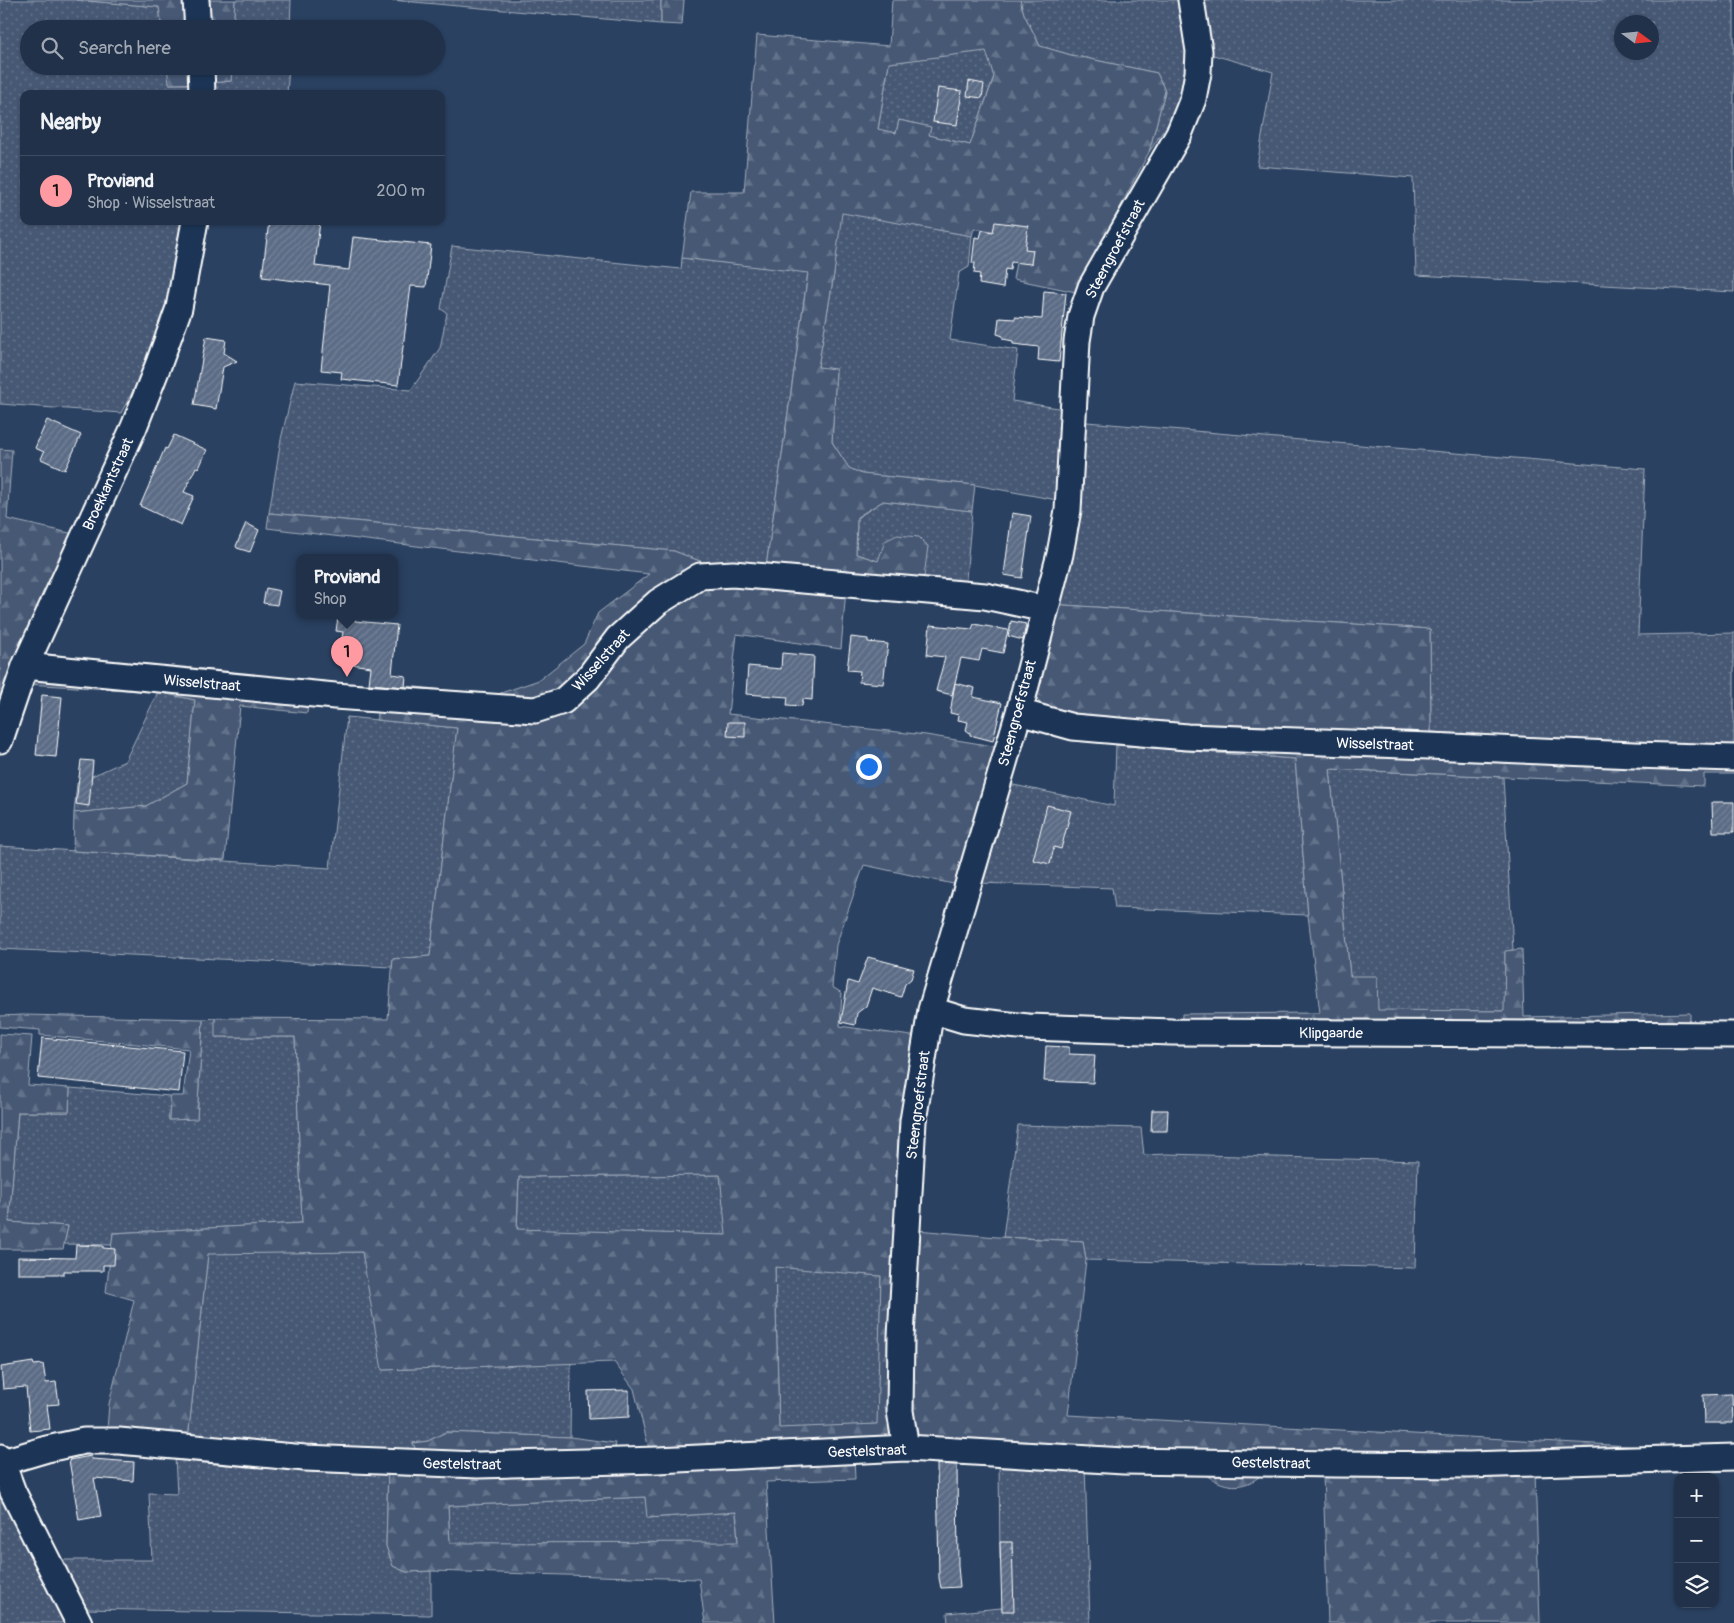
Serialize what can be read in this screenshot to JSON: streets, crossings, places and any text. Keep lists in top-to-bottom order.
{
  "streets": {
    "street": [
      "Steengroefstraat",
      "Broekkantstraat",
      "Wisselstraat",
      "Klipgaarde",
      "Gestelstraat"
    ]
  },
  "crossings": [
    ["Steengroefstraat", "Wisselstraat"],
    ["Steengroefstraat", "Klipgaarde"],
    ["Steengroefstraat", "Gestelstraat"],
    ["Broekkantstraat", "Wisselstraat"]
  ],
  "north": "right",
  "page": {
    "search": "Search here",
    "heading": "Nearby",
    "list": [
      {
        "mark": "1",
        "name": "Proviand",
        "note": "Shop · Wisselstraat",
        "value": "200 m"
      }
    ],
    "popup": ["Proviand", "Shop"],
    "pins": "1",
    "map_buttons": ["+", "−"]
  }
}
